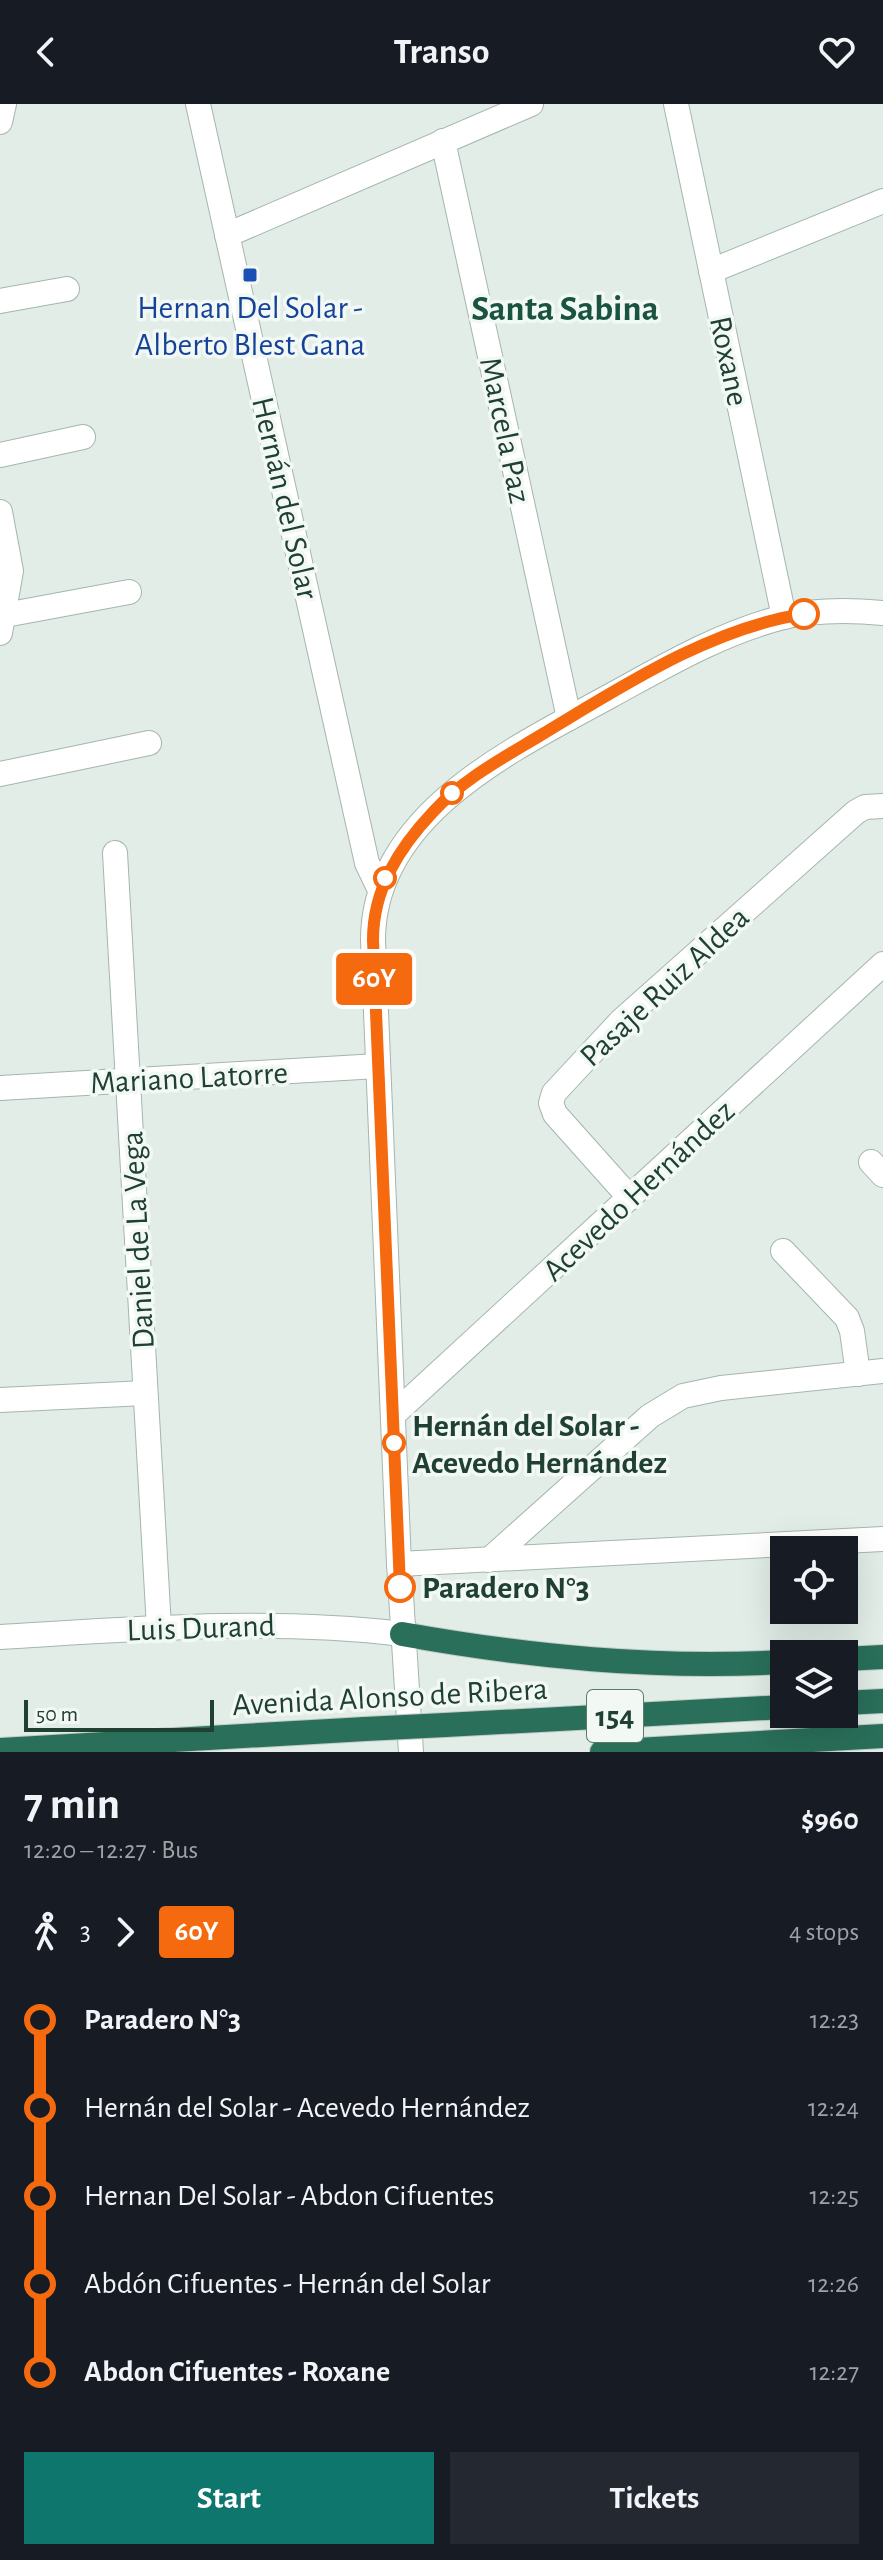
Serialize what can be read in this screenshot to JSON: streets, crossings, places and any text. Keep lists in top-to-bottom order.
{
  "streets": {
    "highway": ["Avenida Alonso de Ribera", "154"],
    "street": [
      "Roxane",
      "Marcela Paz",
      "Hernán del Solar",
      "Pasaje Ruiz Aldea",
      "Mariano Latorre",
      "Acevedo Hernández",
      "Daniel de La Vega",
      "Luis Durand"
    ]
  },
  "crossings": [
    ["Pasaje Ruiz Aldea", "Acevedo Hernández"],
    ["Mariano Latorre", "Daniel de La Vega"],
    ["Daniel de La Vega", "Luis Durand"]
  ],
  "districts": ["Santa Sabina"],
  "places": {
    "transit": ["Hernan Del Solar - Alberto Blest Gana"],
    "other": ["Hernán del Solar - Acevedo Hernández", "Paradero N°3"]
  },
  "lines": ["bus line 60Y"],
  "scale_bar": "50 m",
  "page": {
    "header": "Transo",
    "on_map": "60Y",
    "scale": "50 m",
    "heading": ["7 min", "12:20 – 12:27 · Bus", "$960"],
    "legs": ["3", "60Y", "4 stops"],
    "list": [
      {
        "name": "Paradero N°3",
        "value": "12:23"
      },
      {
        "name": "Hernán del Solar - Acevedo Hernández",
        "value": "12:24"
      },
      {
        "name": "Hernan Del Solar - Abdon Cifuentes",
        "value": "12:25"
      },
      {
        "name": "Abdón Cifuentes - Hernán del Solar",
        "value": "12:26"
      },
      {
        "name": "Abdon Cifuentes - Roxane",
        "value": "12:27"
      }
    ],
    "buttons": ["Start", "Tickets"]
  }
}
